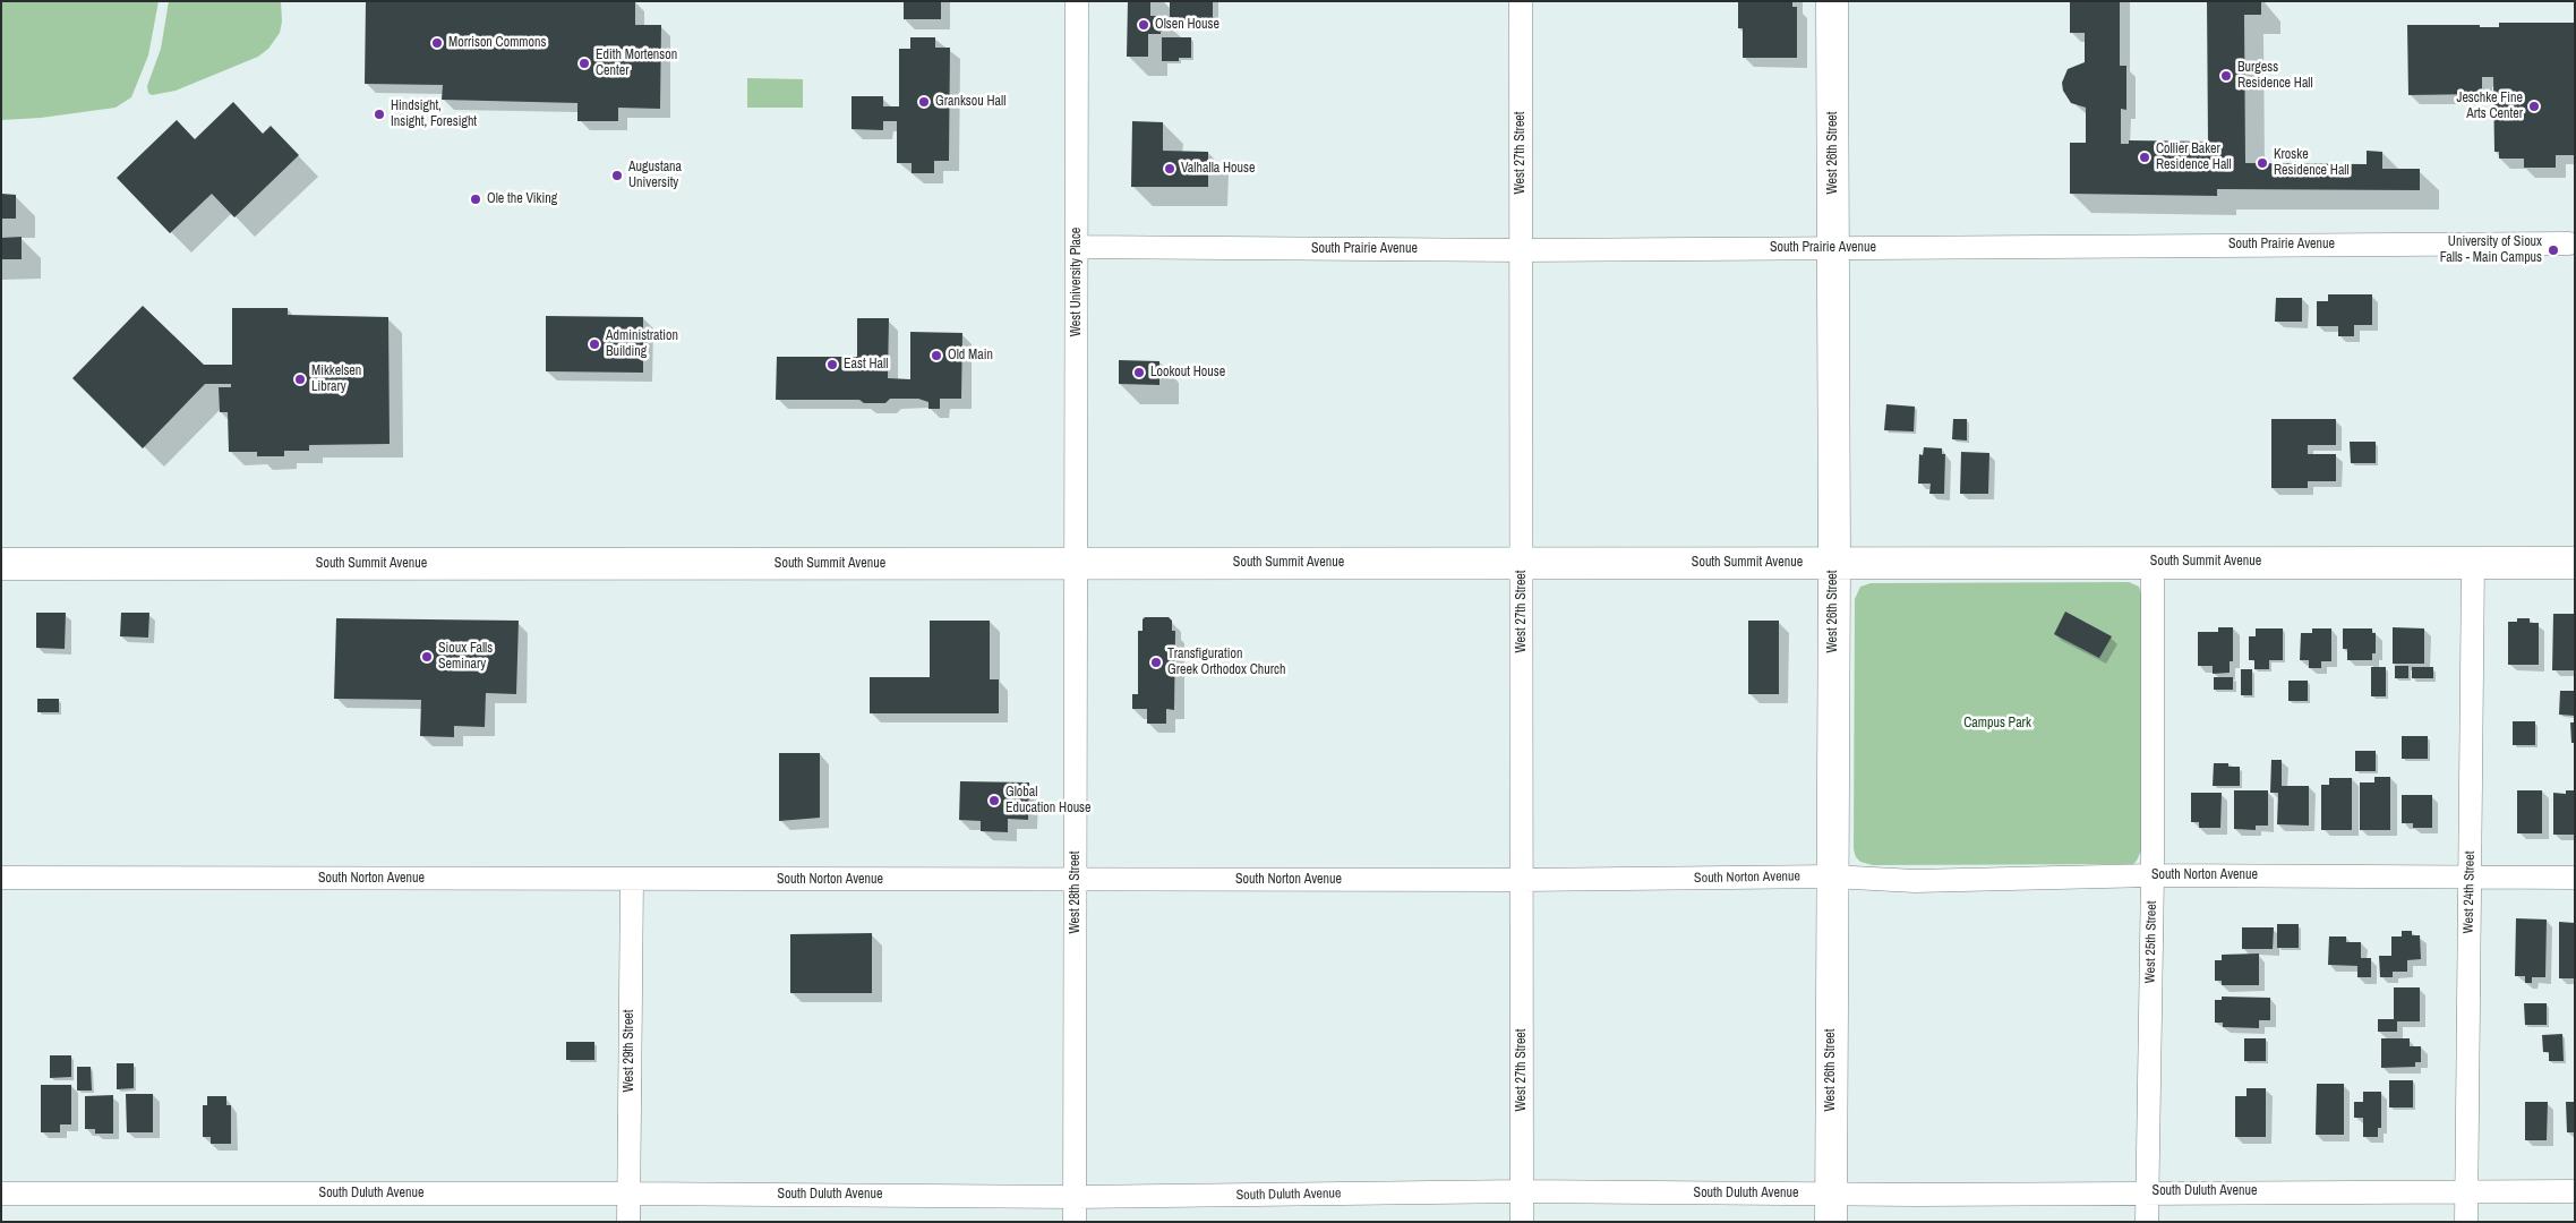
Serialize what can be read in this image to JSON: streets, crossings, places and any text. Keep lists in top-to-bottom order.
{
  "streets": {
    "street": [
      "West 27th Street",
      "West 26th Street",
      "South Prairie Avenue",
      "West University Place",
      "South Summit Avenue",
      "South Norton Avenue",
      "West 28th Street",
      "West 24th Street",
      "West 25th Street",
      "West 29th Street",
      "South Duluth Avenue"
    ]
  },
  "crossings": [
    ["West 27th Street", "South Prairie Avenue"],
    ["West 27th Street", "South Summit Avenue"],
    ["West 27th Street", "South Norton Avenue"],
    ["West 27th Street", "South Duluth Avenue"],
    ["West 26th Street", "South Prairie Avenue"],
    ["West 26th Street", "South Summit Avenue"],
    ["West 26th Street", "South Norton Avenue"],
    ["West 26th Street", "South Duluth Avenue"],
    ["South Prairie Avenue", "West University Place"],
    ["West University Place", "South Summit Avenue"],
    ["West University Place", "West 28th Street"],
    ["South Summit Avenue", "West 28th Street"],
    ["South Summit Avenue", "West 24th Street"],
    ["South Summit Avenue", "West 25th Street"],
    ["South Norton Avenue", "West 28th Street"],
    ["South Norton Avenue", "West 24th Street"],
    ["South Norton Avenue", "West 25th Street"],
    ["South Norton Avenue", "West 29th Street"],
    ["West 28th Street", "South Duluth Avenue"],
    ["West 24th Street", "South Duluth Avenue"],
    ["West 25th Street", "South Duluth Avenue"],
    ["West 29th Street", "South Duluth Avenue"]
  ],
  "parks": ["Campus Park"],
  "places": [
    "Olsen House",
    "Morrison Commons",
    "Edith Mortenson Center",
    "Burgess Residence Hall",
    "Granksou Hall",
    "Jeschke Fine Arts Center",
    "Hindsight, Insight, Foresight",
    "Collier Baker Residence Hall",
    "Kroske Residence Hall",
    "Valhalla House",
    "Augustana University",
    "Ole the Viking",
    "University of Sioux Falls - Main Campus",
    "Administration Building",
    "Old Main",
    "East Hall",
    "Lookout House",
    "Mikkelsen Library",
    "Sioux Falls Seminary",
    "Transfiguration Greek Orthodox Church",
    "Global Education House"
  ]
}
